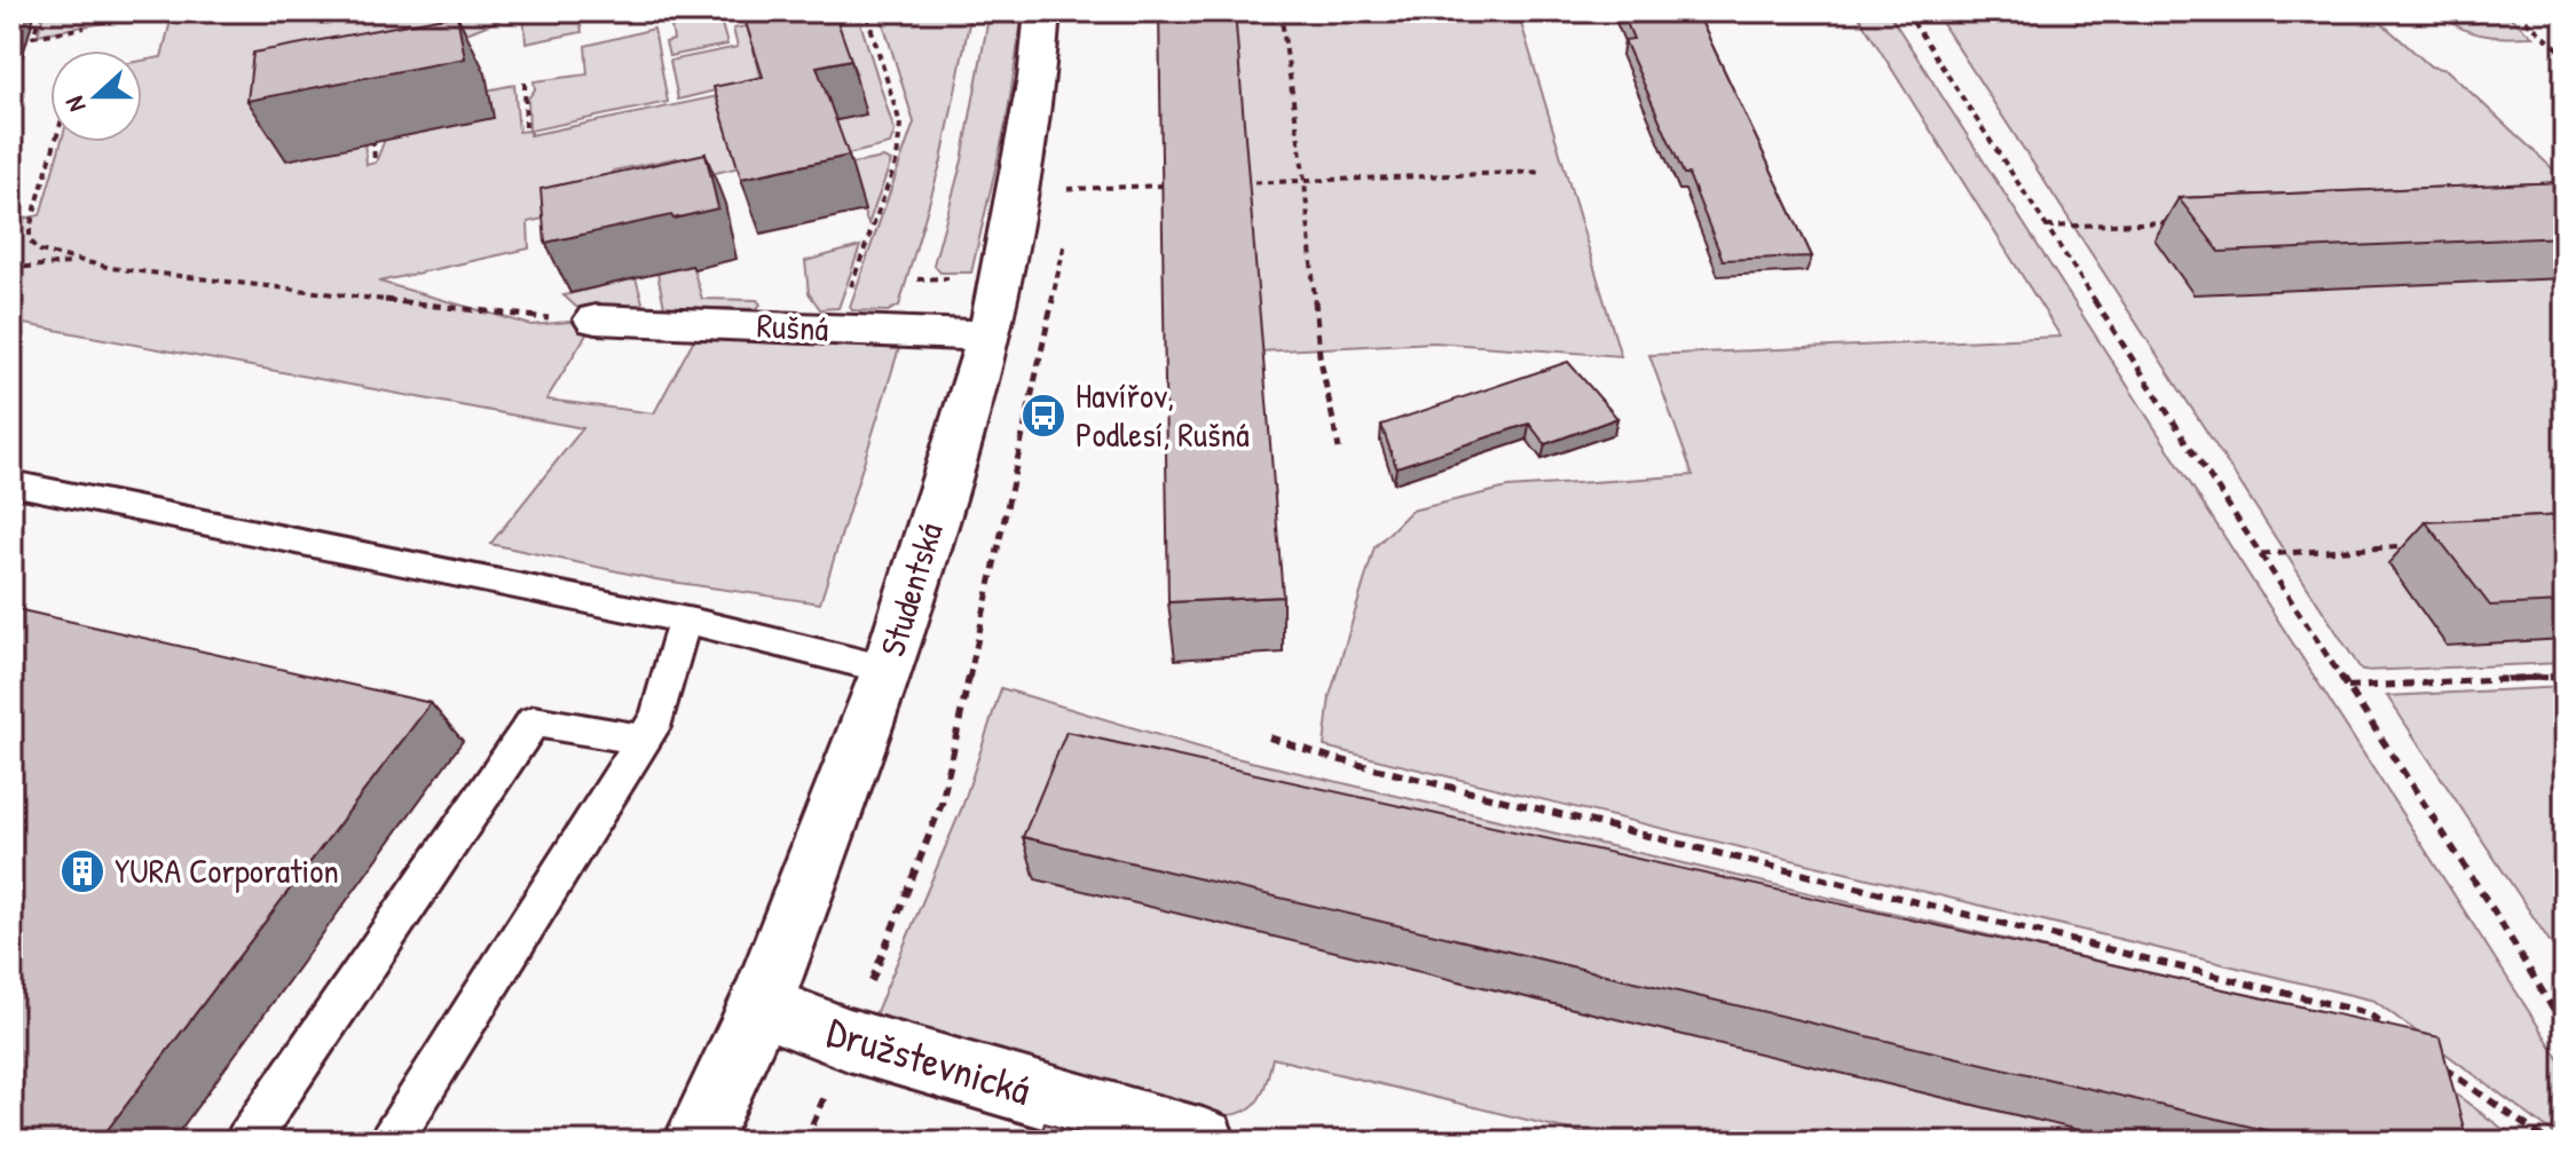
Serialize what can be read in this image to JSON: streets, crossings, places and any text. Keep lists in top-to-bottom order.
{
  "streets": {
    "street": ["Rušná", "Studentská", "Družstevnická"]
  },
  "crossings": [
    ["Rušná", "Studentská"],
    ["Studentská", "Družstevnická"]
  ],
  "places": {
    "bus stop": ["Havířov, Podlesí, Rušná"],
    "building": ["YURA Corporation"]
  },
  "north": "left"
}
